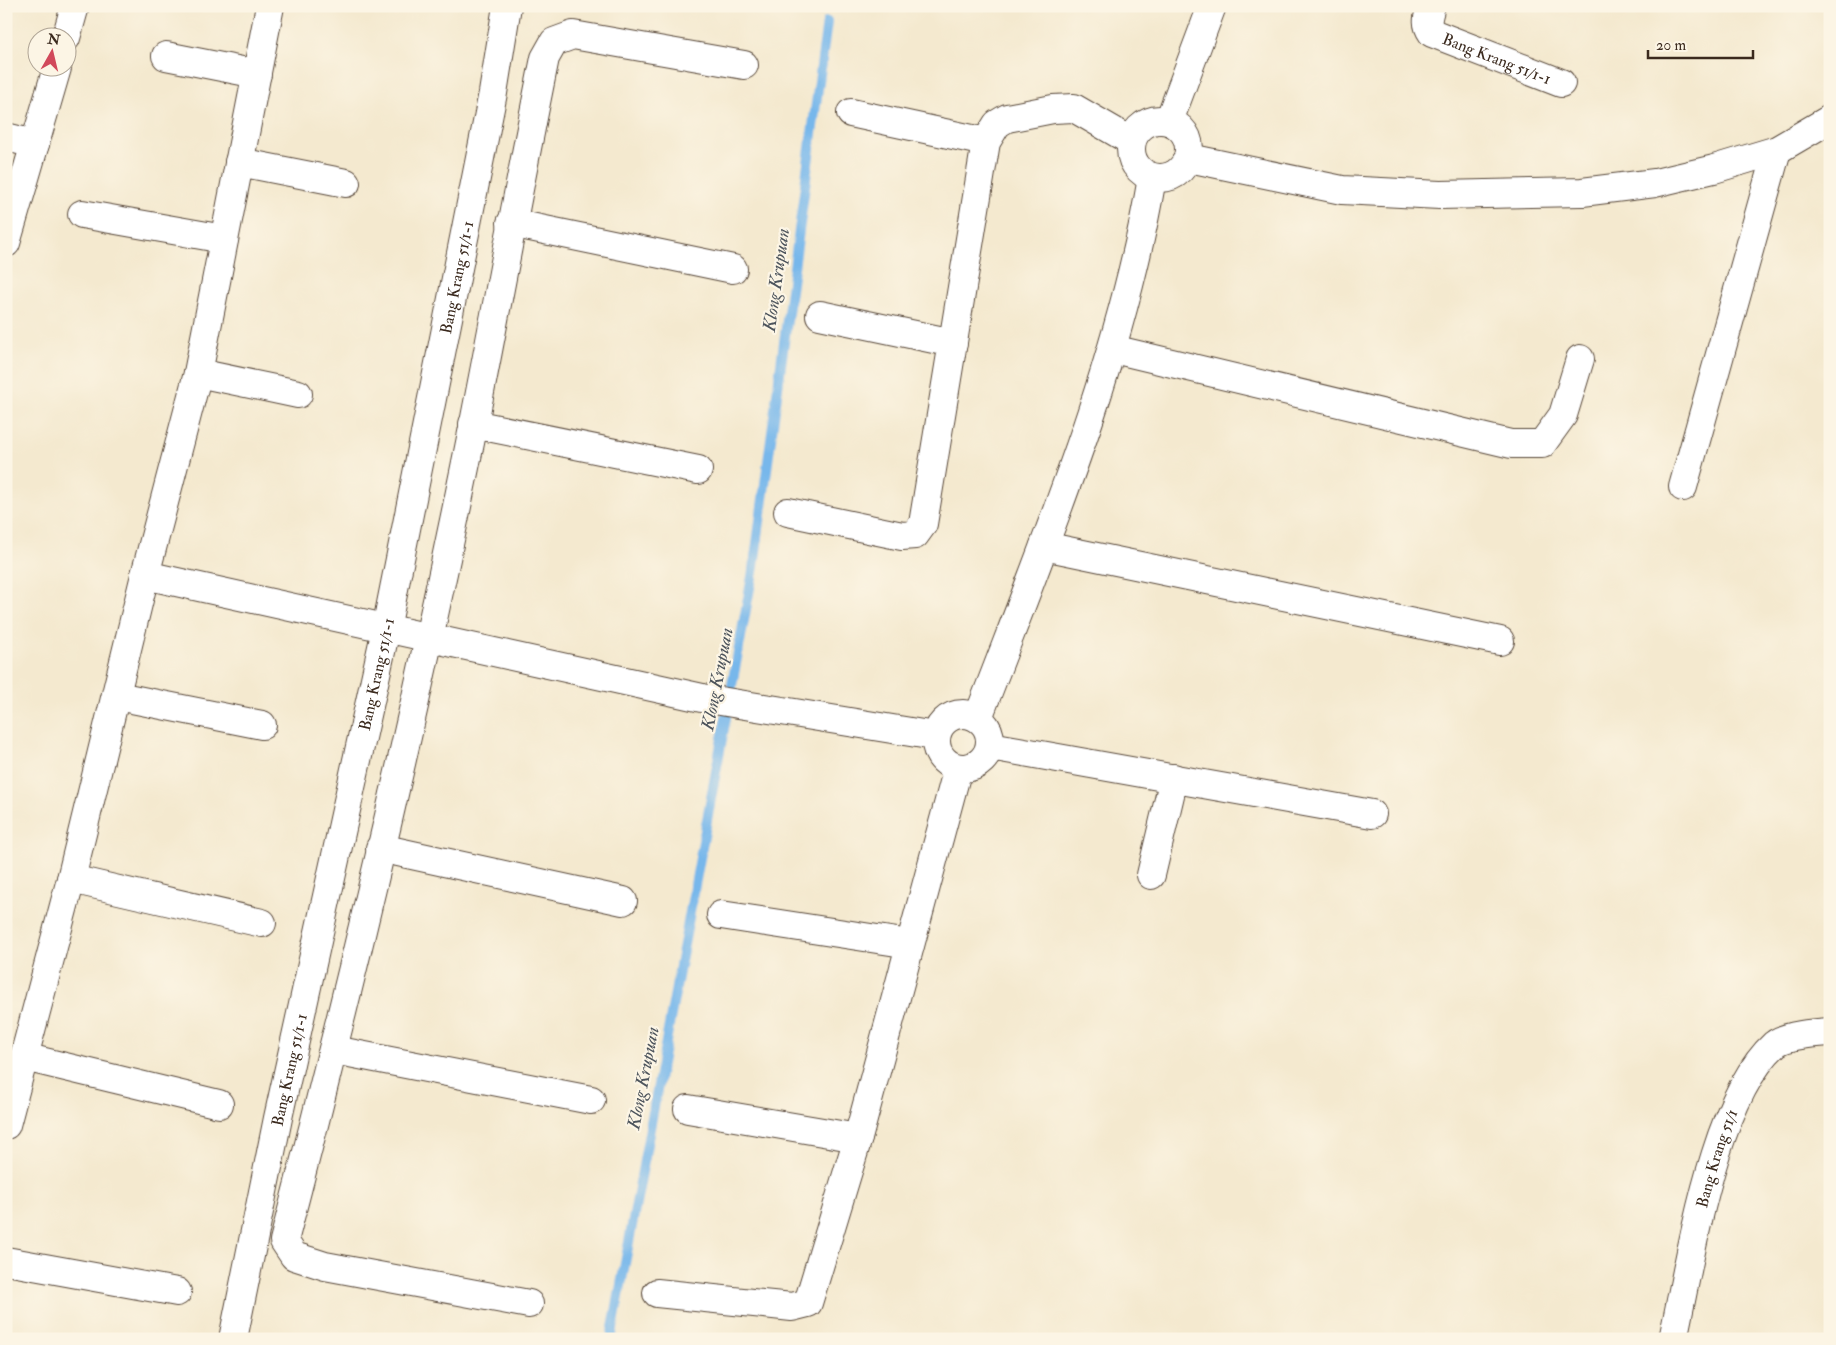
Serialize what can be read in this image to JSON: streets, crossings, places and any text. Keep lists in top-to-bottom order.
{
  "streets": {
    "street": ["Bang Krang 51/1-1", "Bang Krang 51/1"]
  },
  "water": ["Klong Krupuan"],
  "scale_bar": "20 m",
  "north": "top"
}
